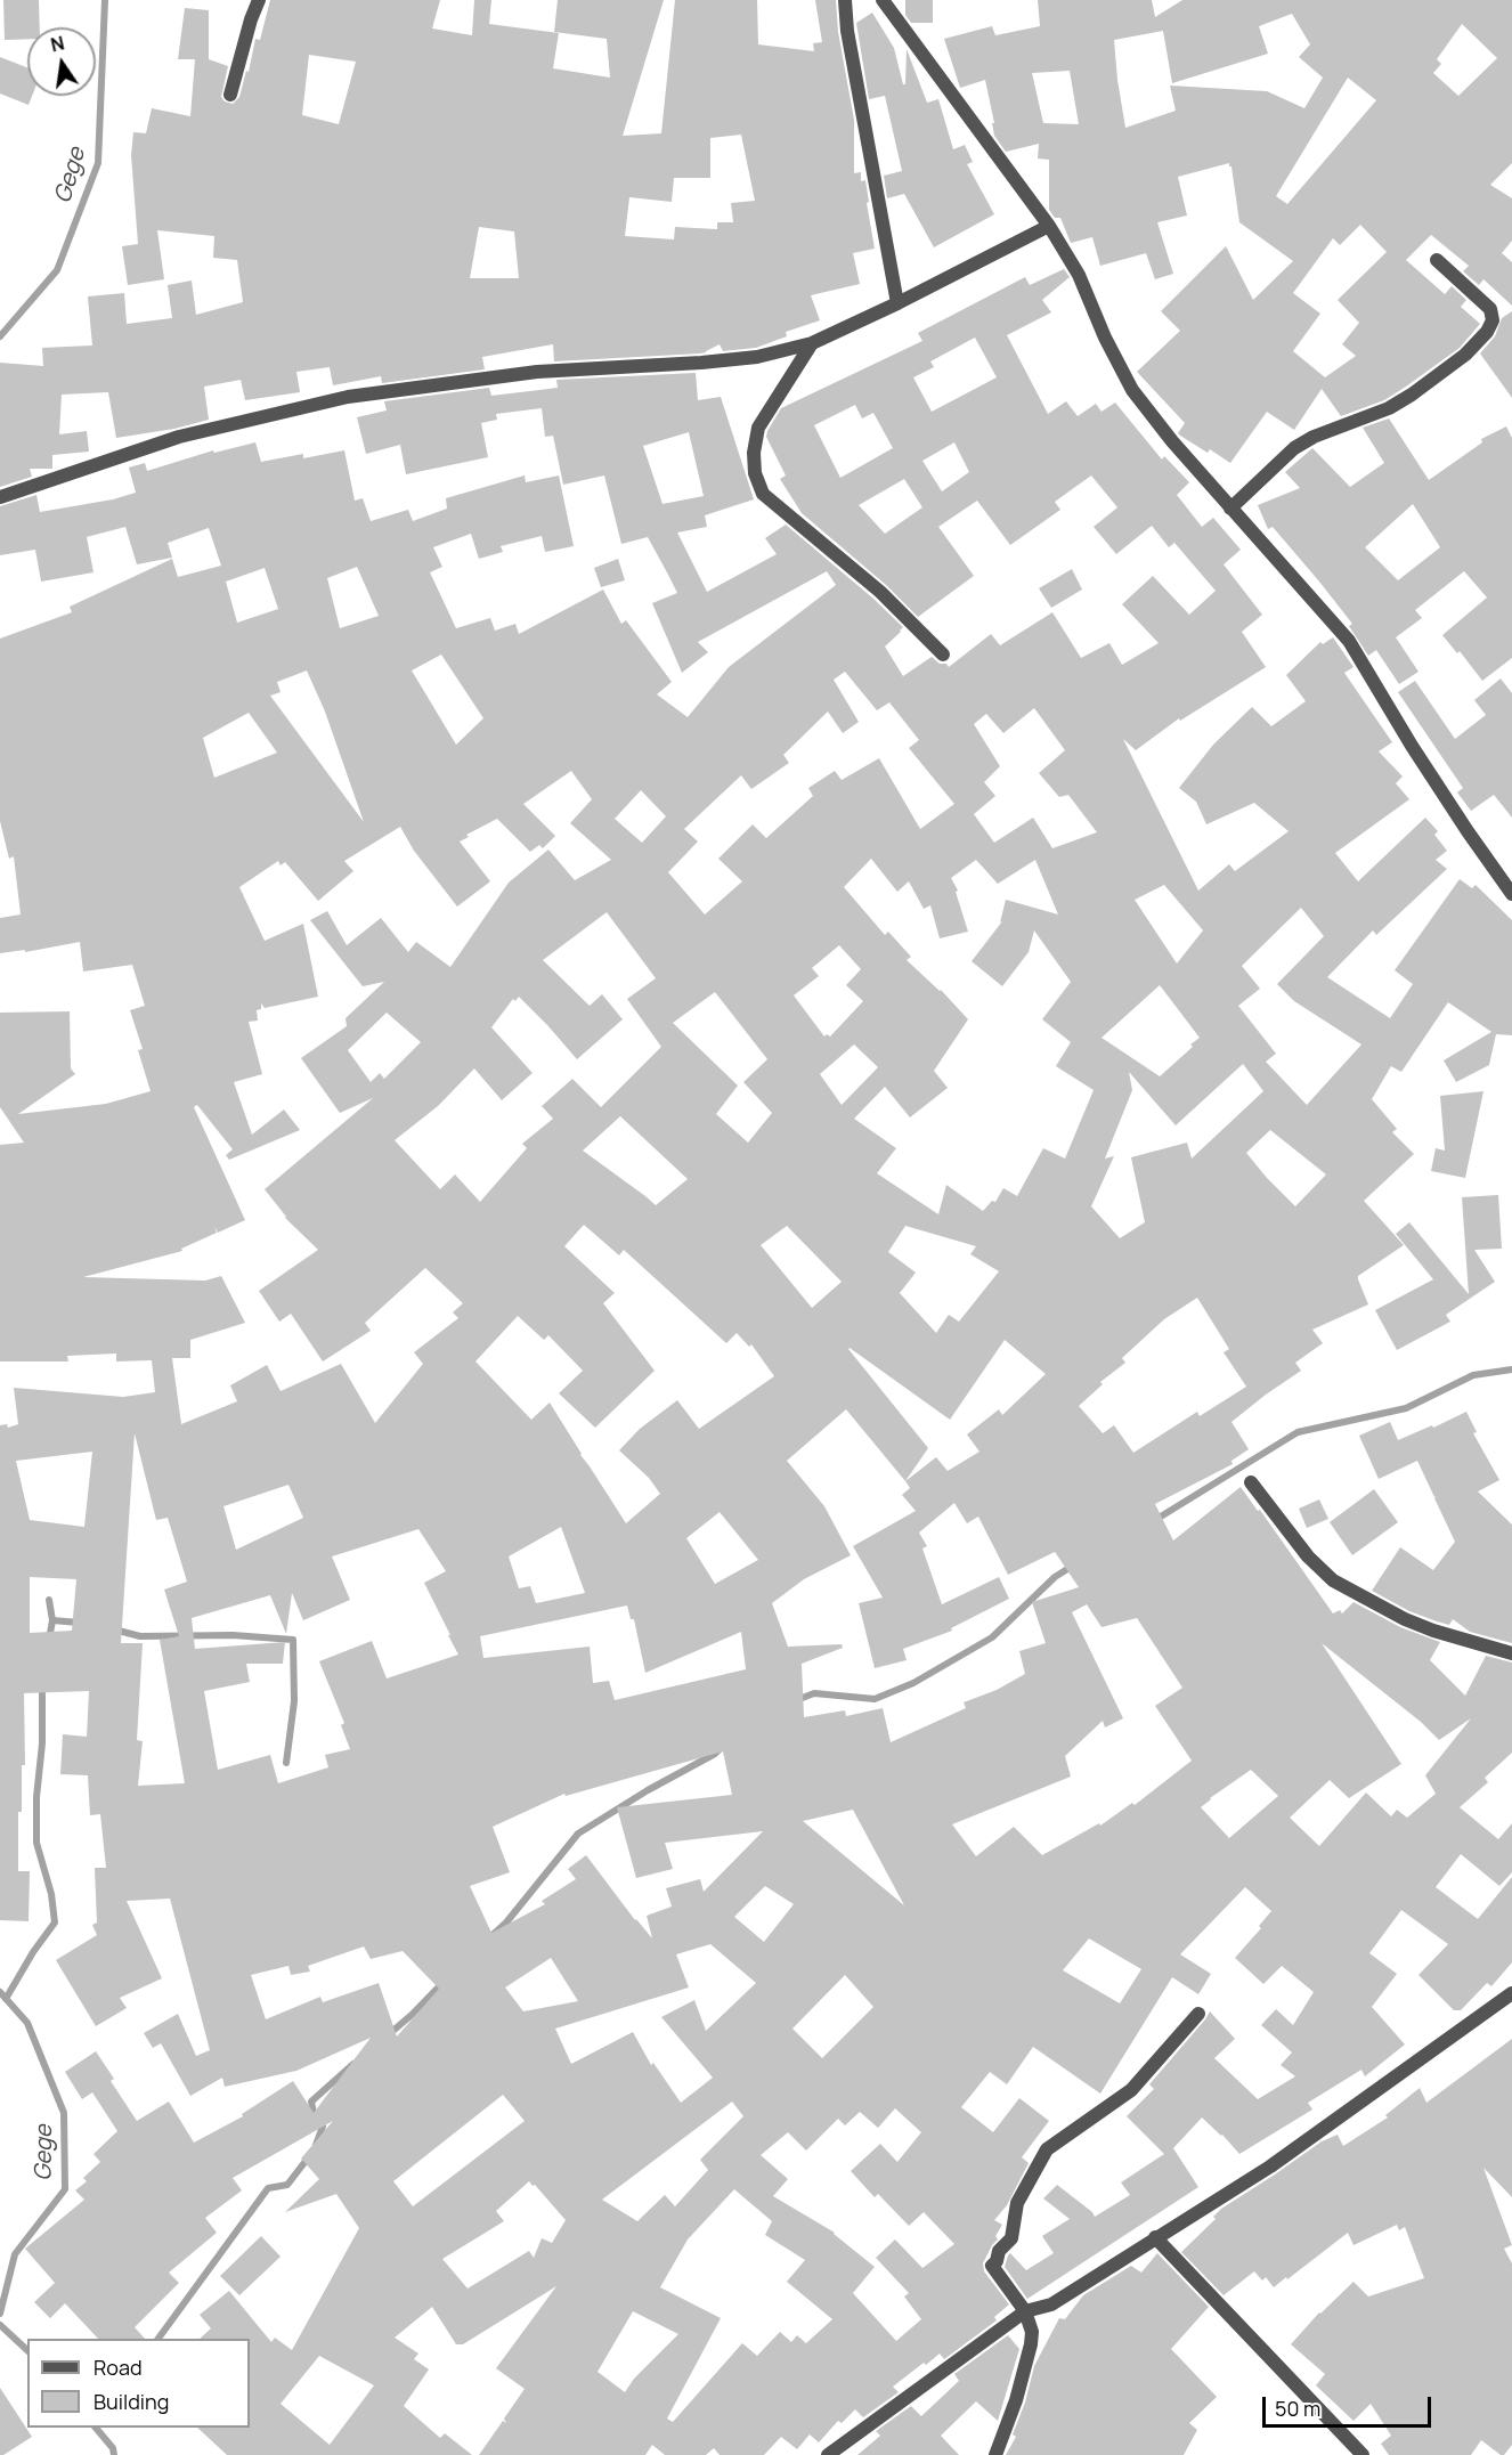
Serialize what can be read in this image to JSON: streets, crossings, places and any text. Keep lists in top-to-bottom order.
{
  "water": ["Gege"],
  "legend": ["Road", "Building"],
  "scale_bar": "50 m",
  "north": "top"
}
